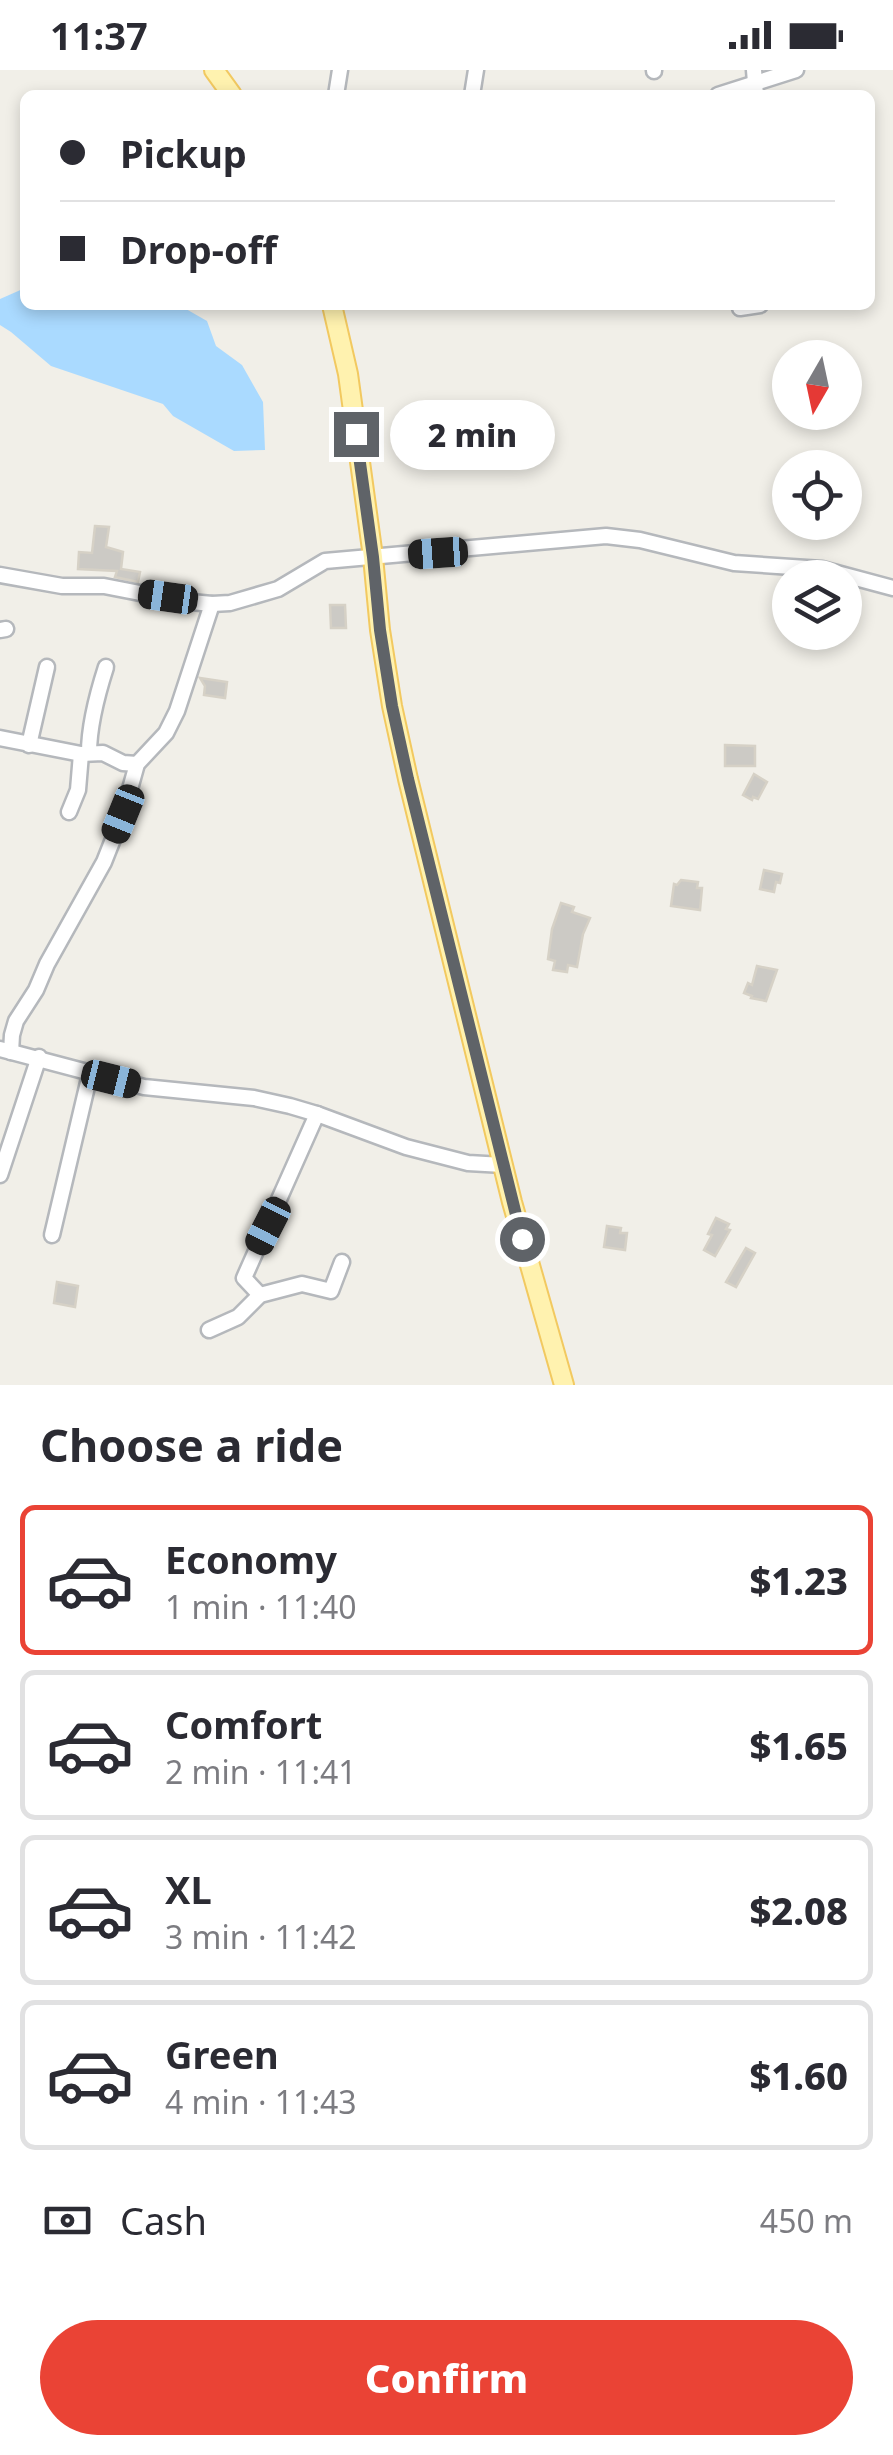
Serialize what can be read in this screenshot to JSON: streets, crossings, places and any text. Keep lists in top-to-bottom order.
{
  "north": "bottom",
  "page": {
    "status": "11:37",
    "banner": ["Pickup", "Drop-off"],
    "bubble": "2 min",
    "heading": "Choose a ride",
    "list": [
      {
        "name": "Economy",
        "note": "1 min · 11:40",
        "value": "$1.23"
      },
      {
        "name": "Comfort",
        "note": "2 min · 11:41",
        "value": "$1.65"
      },
      {
        "name": "XL",
        "note": "3 min · 11:42",
        "value": "$2.08"
      },
      {
        "name": "Green",
        "note": "4 min · 11:43",
        "value": "$1.60"
      }
    ],
    "pay": ["Cash", "450 m"],
    "buttons": "Confirm"
  }
}
